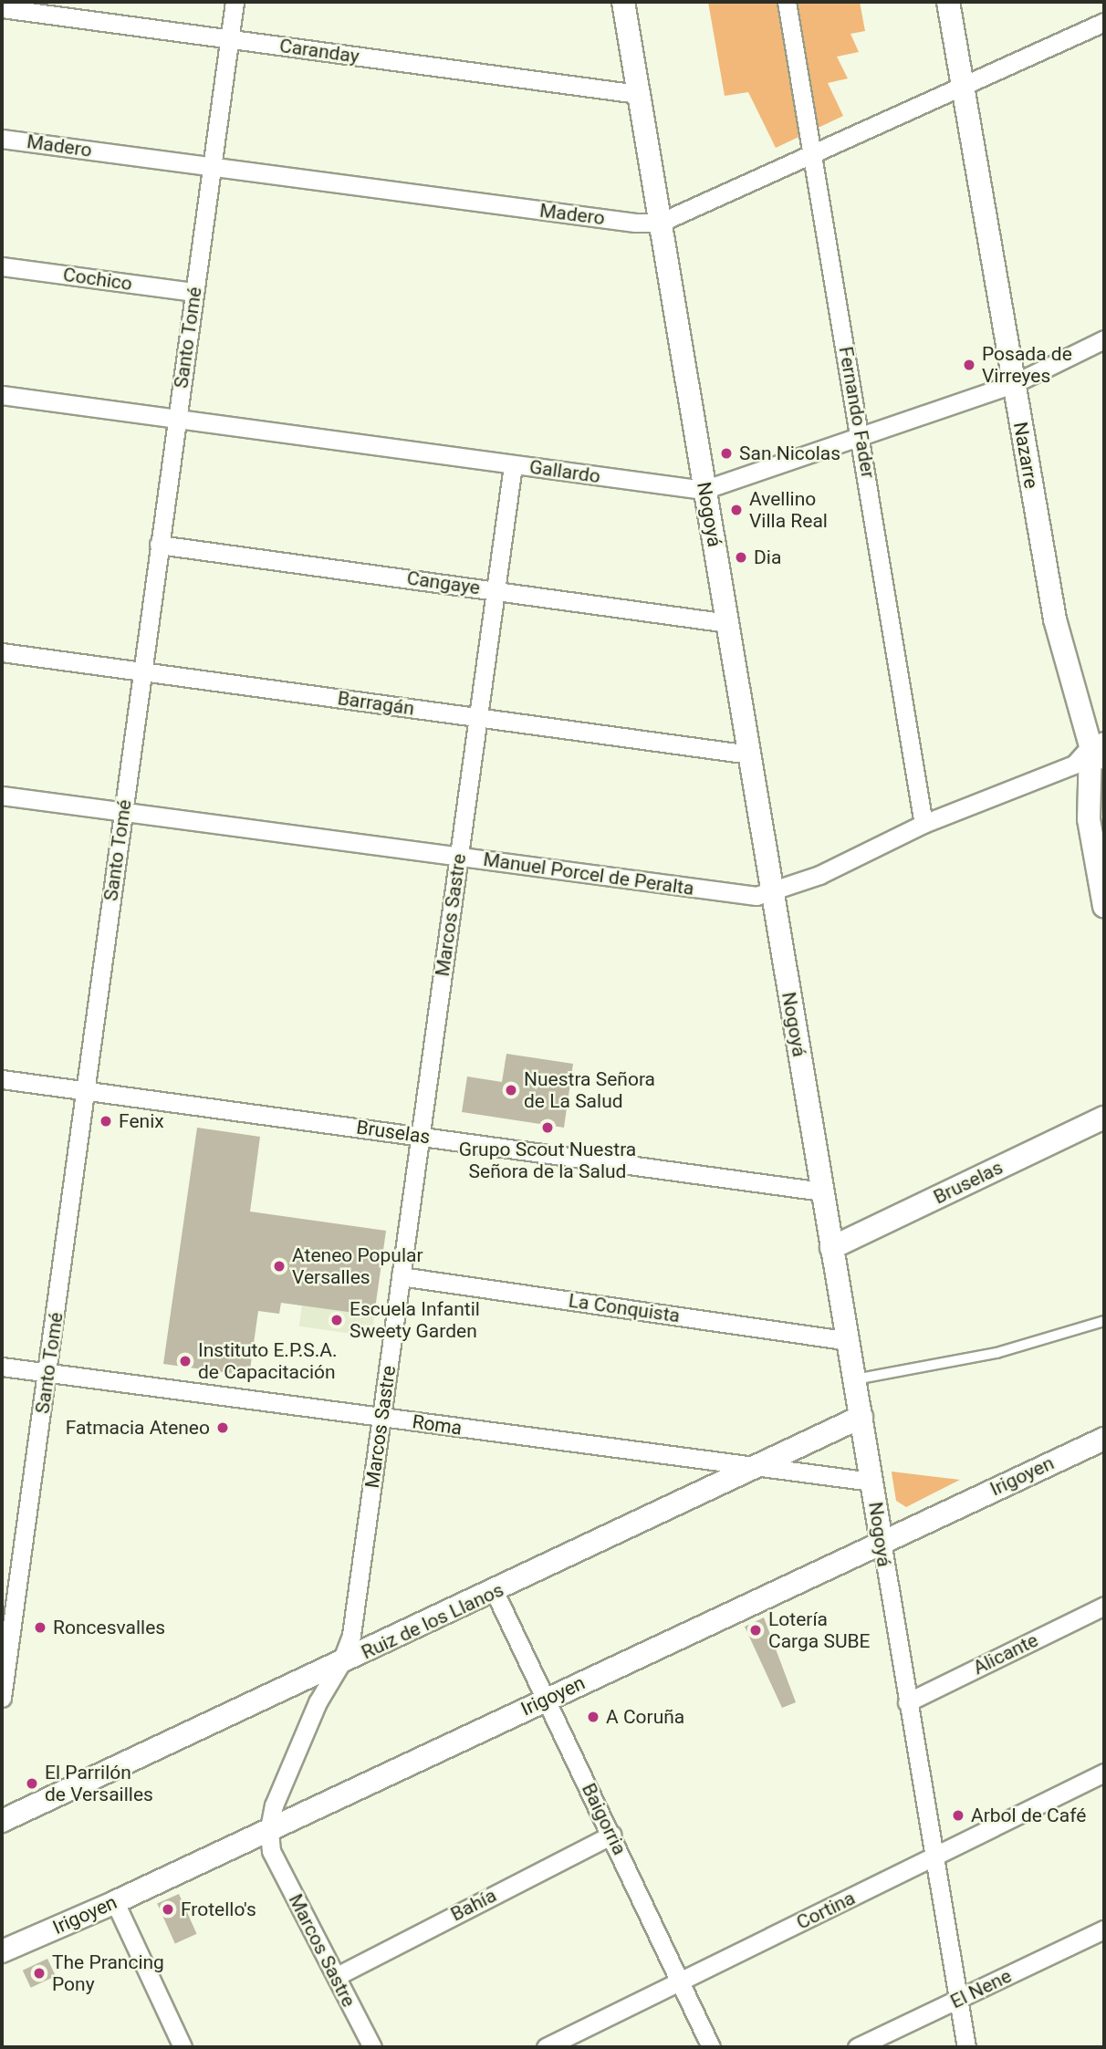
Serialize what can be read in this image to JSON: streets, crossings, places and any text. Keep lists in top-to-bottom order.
{
  "streets": {
    "street": [
      "Caranday",
      "Madero",
      "Cochico",
      "Santo Tomé",
      "Fernando Fader",
      "Nazarre",
      "Gallardo",
      "Nogoyá",
      "Cangaye",
      "Barragán",
      "Manuel Porcel de Peralta",
      "Marcos Sastre",
      "Bruselas",
      "La Conquista",
      "Roma",
      "Irigoyen",
      "Ruiz de los Llanos",
      "Alicante",
      "Baigorria",
      "Bahía",
      "Cortina",
      "El Nene"
    ]
  },
  "crossings": [
    ["Caranday", "Santo Tomé"],
    ["Caranday", "Nogoyá"],
    ["Madero", "Santo Tomé"],
    ["Madero", "Fernando Fader"],
    ["Madero", "Nazarre"],
    ["Madero", "Nogoyá"],
    ["Cochico", "Santo Tomé"],
    ["Santo Tomé", "Gallardo"],
    ["Santo Tomé", "Cangaye"],
    ["Santo Tomé", "Barragán"],
    ["Santo Tomé", "Manuel Porcel de Peralta"],
    ["Santo Tomé", "Bruselas"],
    ["Santo Tomé", "Roma"],
    ["Fernando Fader", "Gallardo"],
    ["Fernando Fader", "Manuel Porcel de Peralta"],
    ["Nazarre", "Gallardo"],
    ["Nazarre", "Manuel Porcel de Peralta"],
    ["Gallardo", "Nogoyá"],
    ["Gallardo", "Marcos Sastre"],
    ["Nogoyá", "Cangaye"],
    ["Nogoyá", "Barragán"],
    ["Nogoyá", "Manuel Porcel de Peralta"],
    ["Nogoyá", "Bruselas"],
    ["Nogoyá", "La Conquista"],
    ["Nogoyá", "Roma"],
    ["Nogoyá", "Irigoyen"],
    ["Nogoyá", "Ruiz de los Llanos"],
    ["Nogoyá", "Alicante"],
    ["Nogoyá", "Cortina"],
    ["Nogoyá", "El Nene"],
    ["Cangaye", "Marcos Sastre"],
    ["Barragán", "Marcos Sastre"],
    ["Manuel Porcel de Peralta", "Marcos Sastre"],
    ["Marcos Sastre", "Bruselas"],
    ["Marcos Sastre", "La Conquista"],
    ["Marcos Sastre", "Roma"],
    ["Marcos Sastre", "Irigoyen"],
    ["Marcos Sastre", "Ruiz de los Llanos"],
    ["Marcos Sastre", "Bahía"],
    ["Roma", "Ruiz de los Llanos"],
    ["Irigoyen", "Baigorria"],
    ["Ruiz de los Llanos", "Baigorria"],
    ["Baigorria", "Bahía"],
    ["Baigorria", "Cortina"]
  ],
  "places": [
    "Posada de Virreyes",
    "San Nicolas",
    "Avellino Villa Real",
    "Dia",
    "Nuestra Señora de La Salud",
    "Fenix",
    "Grupo Scout Nuestra Señora de la Salud",
    "Ateneo Popular Versalles",
    "Escuela Infantil Sweety Garden",
    "Instituto E.P.S.A. de Capacitación",
    "Fatmacia Ateneo",
    "Roncesvalles",
    "Lotería Carga SUBE",
    "A Coruña",
    "El Parrilón de Versailles",
    "Arbol de Café",
    "Frotello's",
    "The Prancing Pony"
  ]
}
